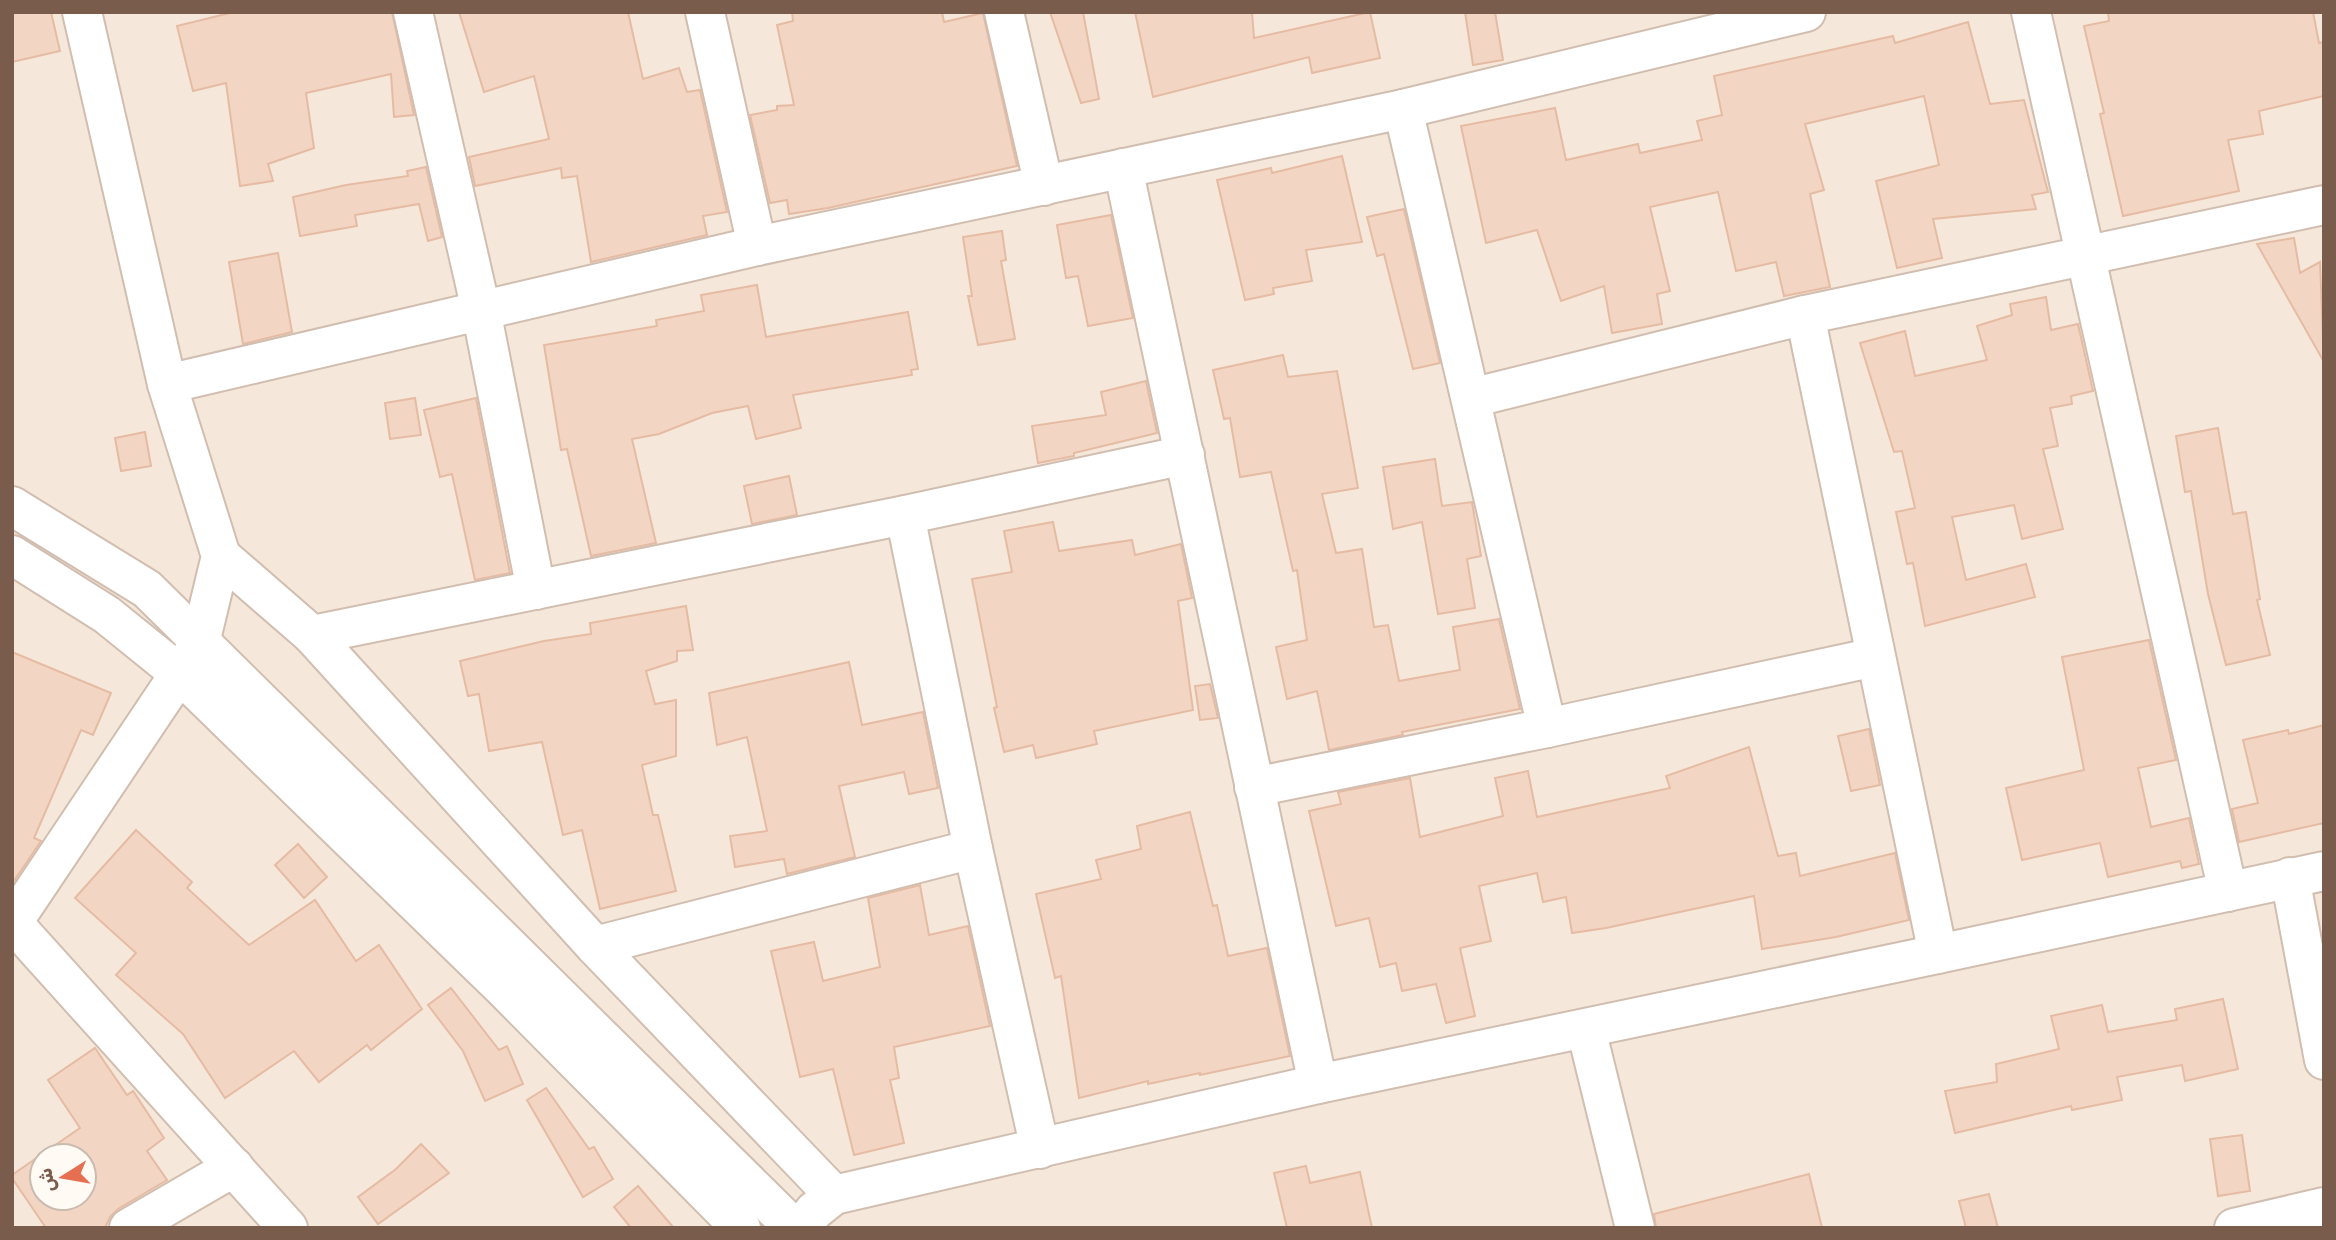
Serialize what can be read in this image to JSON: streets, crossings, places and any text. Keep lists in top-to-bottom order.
{
  "north": "left"
}
